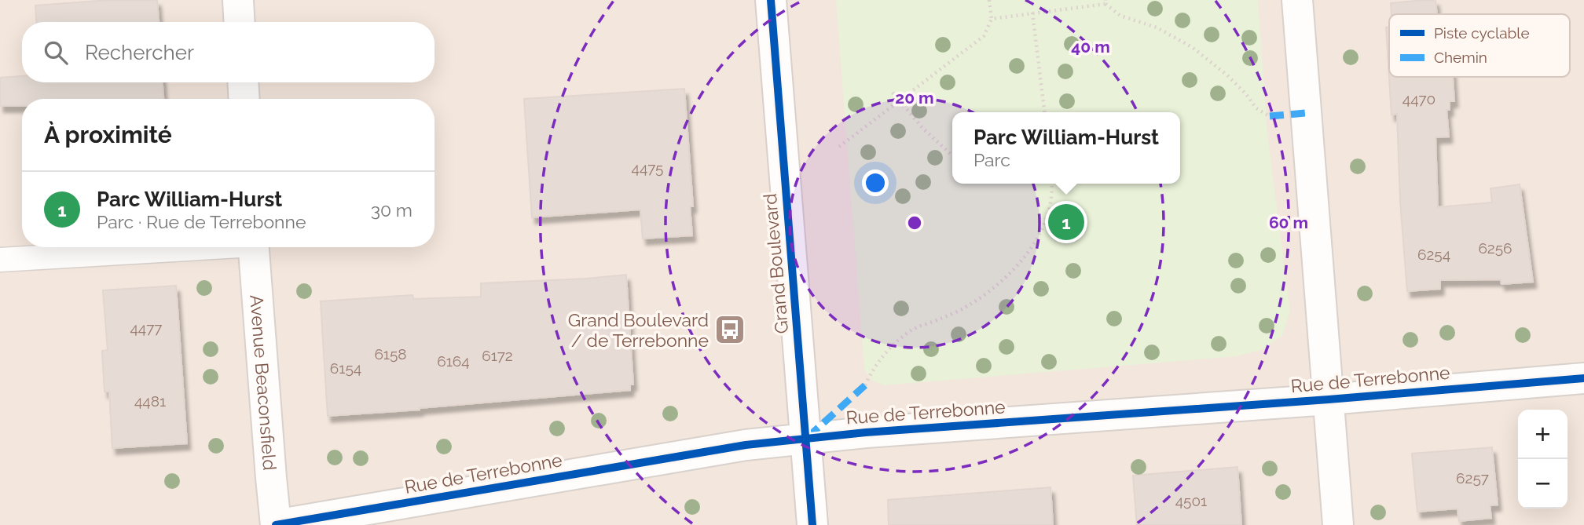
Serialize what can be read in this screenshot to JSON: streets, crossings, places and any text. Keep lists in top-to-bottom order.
{
  "streets": {
    "street": ["Grand Boulevard", "Rue de Terrebonne", "Avenue Beaconsfield"]
  },
  "crossings": [
    ["Grand Boulevard", "Rue de Terrebonne"],
    ["Rue de Terrebonne", "Avenue Beaconsfield"]
  ],
  "places": {
    "bus stop": ["Grand Boulevard / de Terrebonne"]
  },
  "house_numbers": [
    "4470",
    "4475",
    "6256",
    "6254",
    "4477",
    "6158",
    "6172",
    "6164",
    "6154",
    "4481",
    "6257",
    "4501"
  ],
  "legend": ["Piste cyclable", "Chemin"],
  "page": {
    "search": "Rechercher",
    "heading": "À proximité",
    "popup": ["Parc William-Hurst", "Parc"],
    "list": [
      {
        "mark": "1",
        "name": "Parc William-Hurst",
        "note": "Parc · Rue de Terrebonne",
        "value": "30 m"
      }
    ],
    "pins": "1",
    "map_buttons": ["+", "−"]
  },
  "rings": ["40 m", "20 m", "60 m"]
}
